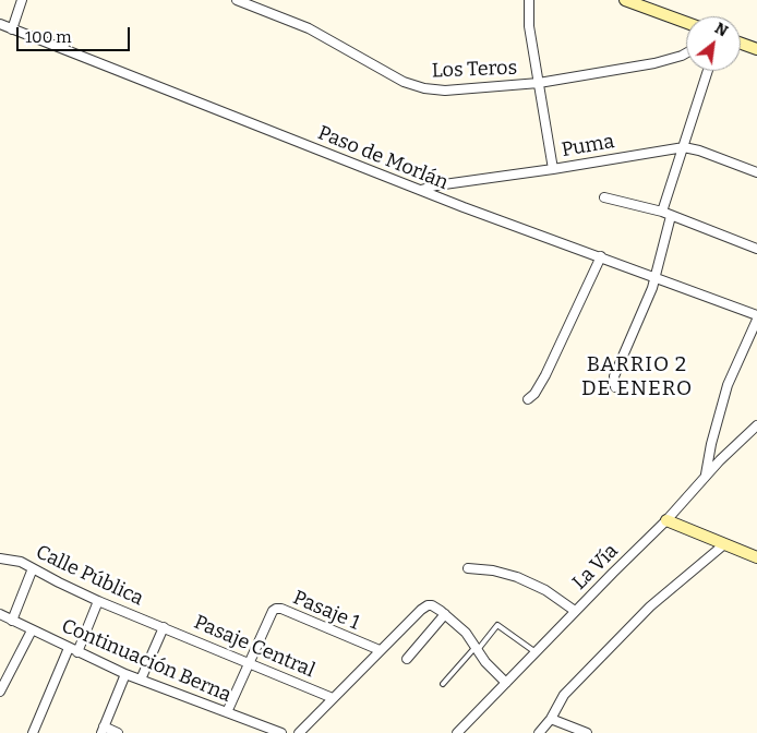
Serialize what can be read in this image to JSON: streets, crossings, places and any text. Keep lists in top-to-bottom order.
{
  "streets": {
    "street": [
      "Los Teros",
      "Puma",
      "Paso de Morlán",
      "La Vía",
      "Calle Pública",
      "Pasaje 1",
      "Pasaje Central",
      "Continuación Berna"
    ]
  },
  "crossings": [
    ["Puma", "Paso de Morlán"],
    ["Calle Pública", "Pasaje Central"],
    ["Pasaje 1", "Pasaje Central"],
    ["Pasaje 1", "Continuación Berna"]
  ],
  "districts": ["BARRIO 2 DE ENERO"],
  "scale_bar": "100 m",
  "north": "top right"
}
